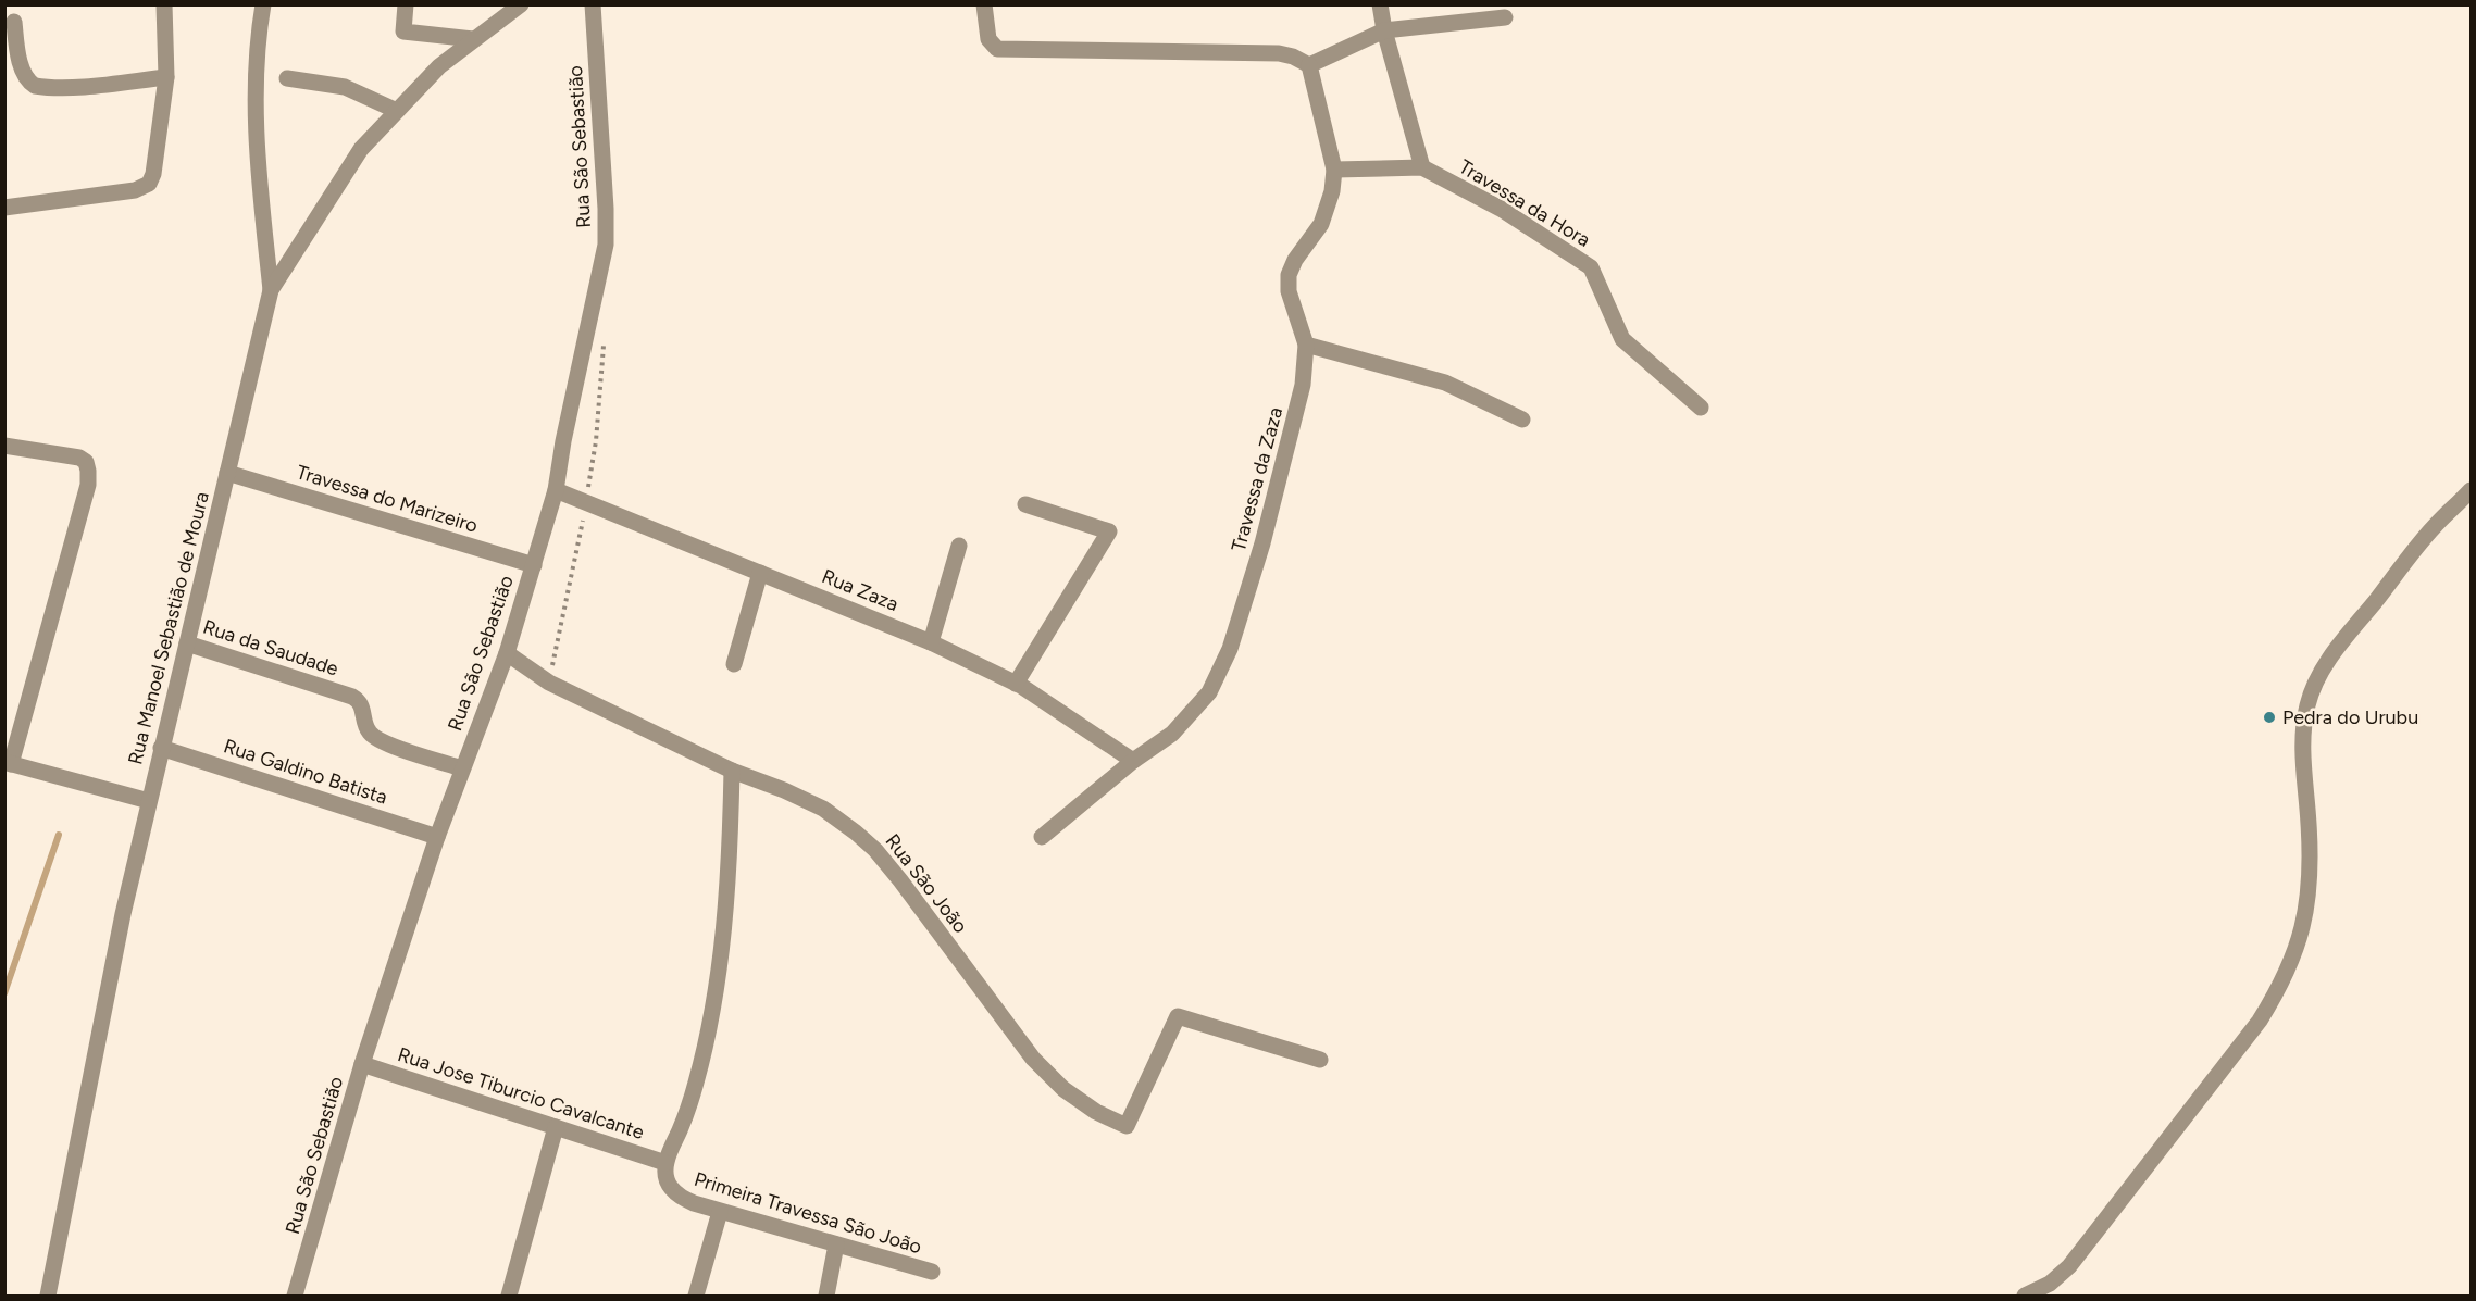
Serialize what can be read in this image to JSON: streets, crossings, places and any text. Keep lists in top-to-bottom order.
{
  "streets": {
    "street": [
      "Rua São Sebastião",
      "Travessa da Hora",
      "Travessa da Zaza",
      "Travessa do Marizeiro",
      "Rua Zaza",
      "Rua Manoel Sebastião de Moura",
      "Rua da Saudade",
      "Rua Galdino Batista",
      "Rua São João",
      "Rua Jose Tiburcio Cavalcante",
      "Primeira Travessa São João"
    ]
  },
  "crossings": [
    ["Rua São Sebastião", "Travessa do Marizeiro"],
    ["Rua São Sebastião", "Rua Zaza"],
    ["Rua São Sebastião", "Rua da Saudade"],
    ["Rua São Sebastião", "Rua Galdino Batista"],
    ["Rua São Sebastião", "Rua São João"],
    ["Rua São Sebastião", "Rua Jose Tiburcio Cavalcante"],
    ["Travessa da Hora", "Travessa da Zaza"],
    ["Travessa da Zaza", "Rua Zaza"],
    ["Travessa do Marizeiro", "Rua Manoel Sebastião de Moura"],
    ["Rua Manoel Sebastião de Moura", "Rua da Saudade"],
    ["Rua Manoel Sebastião de Moura", "Rua Galdino Batista"],
    ["Rua Jose Tiburcio Cavalcante", "Primeira Travessa São João"]
  ],
  "places": ["Pedra do Urubu"]
}
